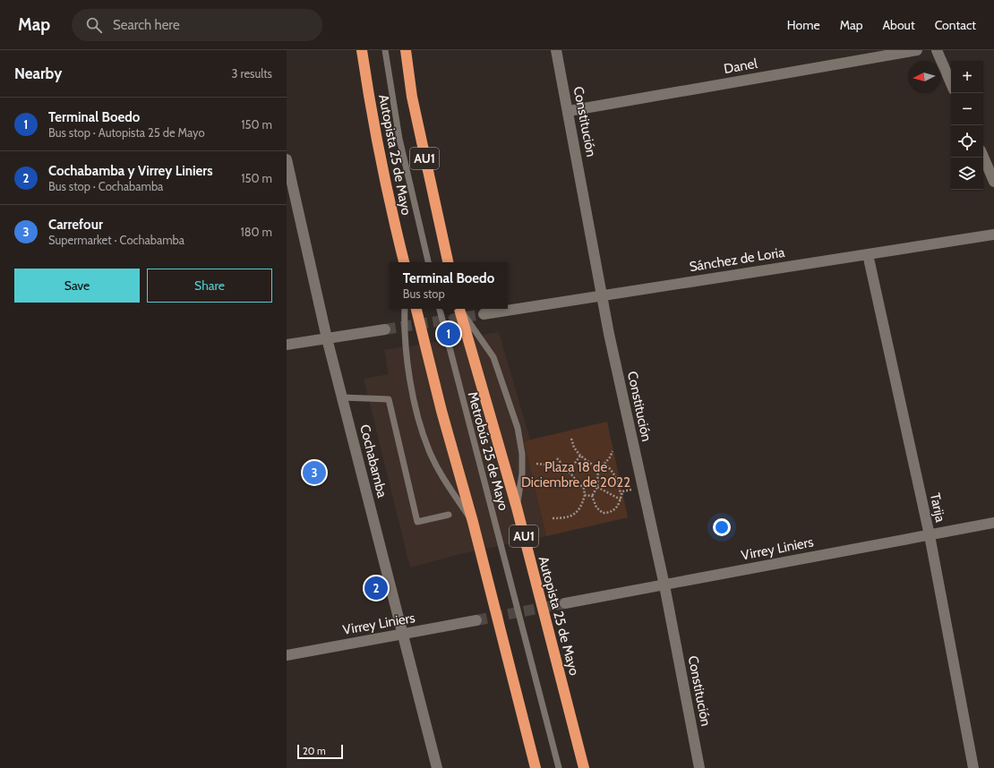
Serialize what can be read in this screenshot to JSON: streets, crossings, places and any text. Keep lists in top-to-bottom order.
{
  "streets": {
    "highway": ["Autopista 25 de Mayo", "AU1"],
    "street": [
      "Danel",
      "Constitución",
      "Sánchez de Loria",
      "Cochabamba",
      "Tarija",
      "Virrey Liniers"
    ],
    "lane": ["Metrobús 25 de Mayo"]
  },
  "crossings": [
    ["Danel", "Constitución"],
    ["Constitución", "Sánchez de Loria"],
    ["Constitución", "Virrey Liniers"],
    ["Sánchez de Loria", "Tarija"],
    ["Cochabamba", "Virrey Liniers"],
    ["Tarija", "Virrey Liniers"]
  ],
  "parks": ["Plaza 18 de Diciembre de 2022"],
  "scale_bar": "20 m",
  "north": "left",
  "page": {
    "header": "Map",
    "search": "Search here",
    "nav": [
      "Home",
      "Map",
      "About",
      "Contact"
    ],
    "heading": ["Nearby", "3 results"],
    "map_buttons": ["+", "−"],
    "list": [
      {
        "mark": "1",
        "name": "Terminal Boedo",
        "note": "Bus stop · Autopista 25 de Mayo",
        "value": "150 m"
      },
      {
        "mark": "2",
        "name": "Cochabamba y Virrey Liniers",
        "note": "Bus stop · Cochabamba",
        "value": "150 m"
      },
      {
        "mark": "3",
        "name": "Carrefour",
        "note": "Supermarket · Cochabamba",
        "value": "180 m"
      }
    ],
    "buttons": ["Save", "Share"],
    "popup": ["Terminal Boedo", "Bus stop"],
    "pins": ["1", "3", "2"],
    "scale": "20 m"
  }
}
